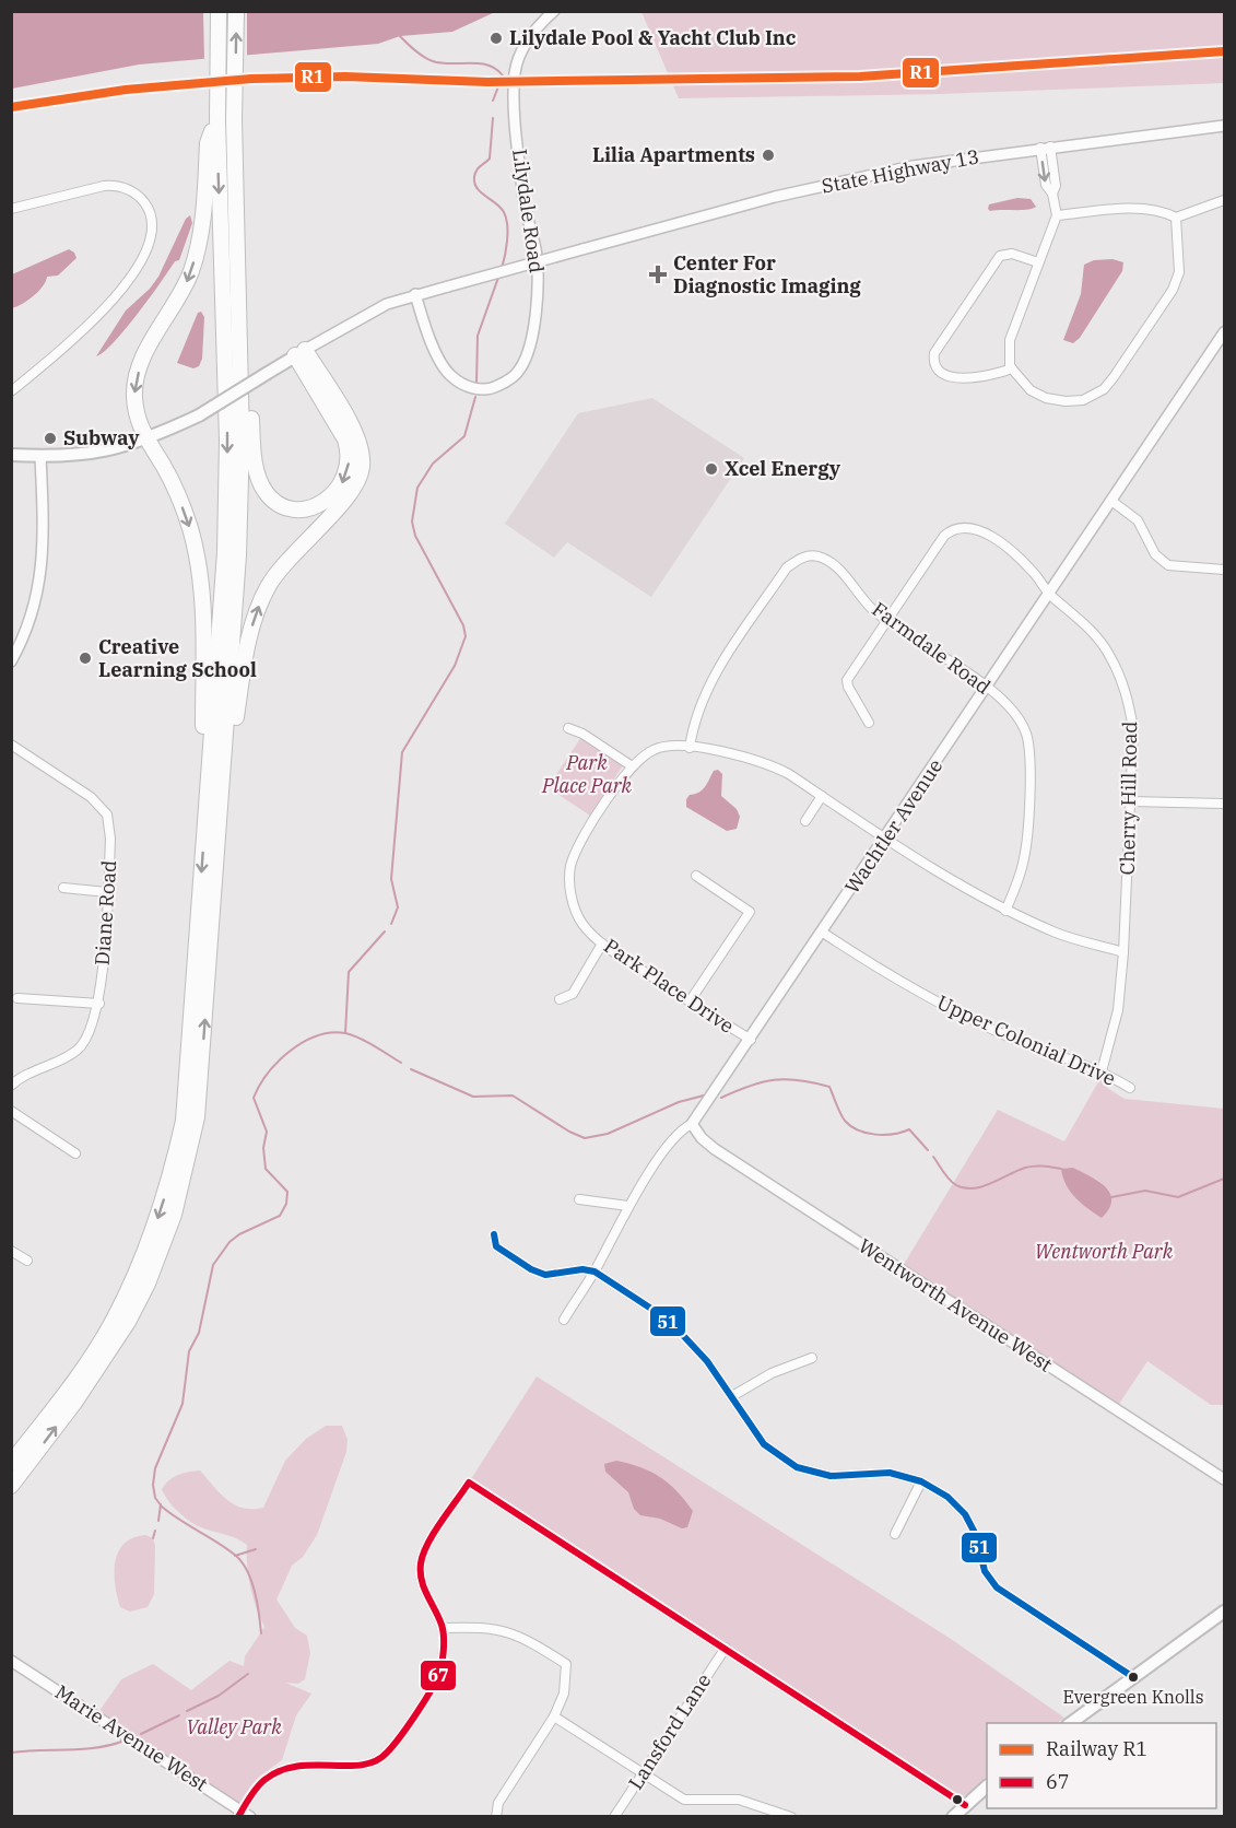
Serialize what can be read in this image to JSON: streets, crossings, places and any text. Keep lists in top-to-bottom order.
{
  "streets": {
    "street": [
      "State Highway 13",
      "Lilydale Road",
      "Farmdale Road",
      "Cherry Hill Road",
      "Wachtler Avenue",
      "Diane Road",
      "Park Place Drive",
      "Upper Colonial Drive",
      "Wentworth Avenue West",
      "Lansford Lane",
      "Marie Avenue West"
    ]
  },
  "crossings": [
    ["State Highway 13", "Lilydale Road"],
    ["Farmdale Road", "Cherry Hill Road"],
    ["Farmdale Road", "Wachtler Avenue"],
    ["Farmdale Road", "Park Place Drive"],
    ["Cherry Hill Road", "Wachtler Avenue"],
    ["Cherry Hill Road", "Park Place Drive"],
    ["Cherry Hill Road", "Upper Colonial Drive"],
    ["Wachtler Avenue", "Park Place Drive"],
    ["Wachtler Avenue", "Upper Colonial Drive"],
    ["Wachtler Avenue", "Wentworth Avenue West"]
  ],
  "parks": ["Park Place Park", "Wentworth Park", "Valley Park"],
  "places": {
    "other": [
      "Lilydale Pool & Yacht Club Inc",
      "Lilia Apartments",
      "Subway",
      "Xcel Energy",
      "Creative Learning School",
      "Evergreen Knolls"
    ],
    "health": ["Center For Diagnostic Imaging"]
  },
  "lines": ["rail line R1", "transit line 51", "transit line 67"],
  "legend": ["Railway R1", "67"]
}
